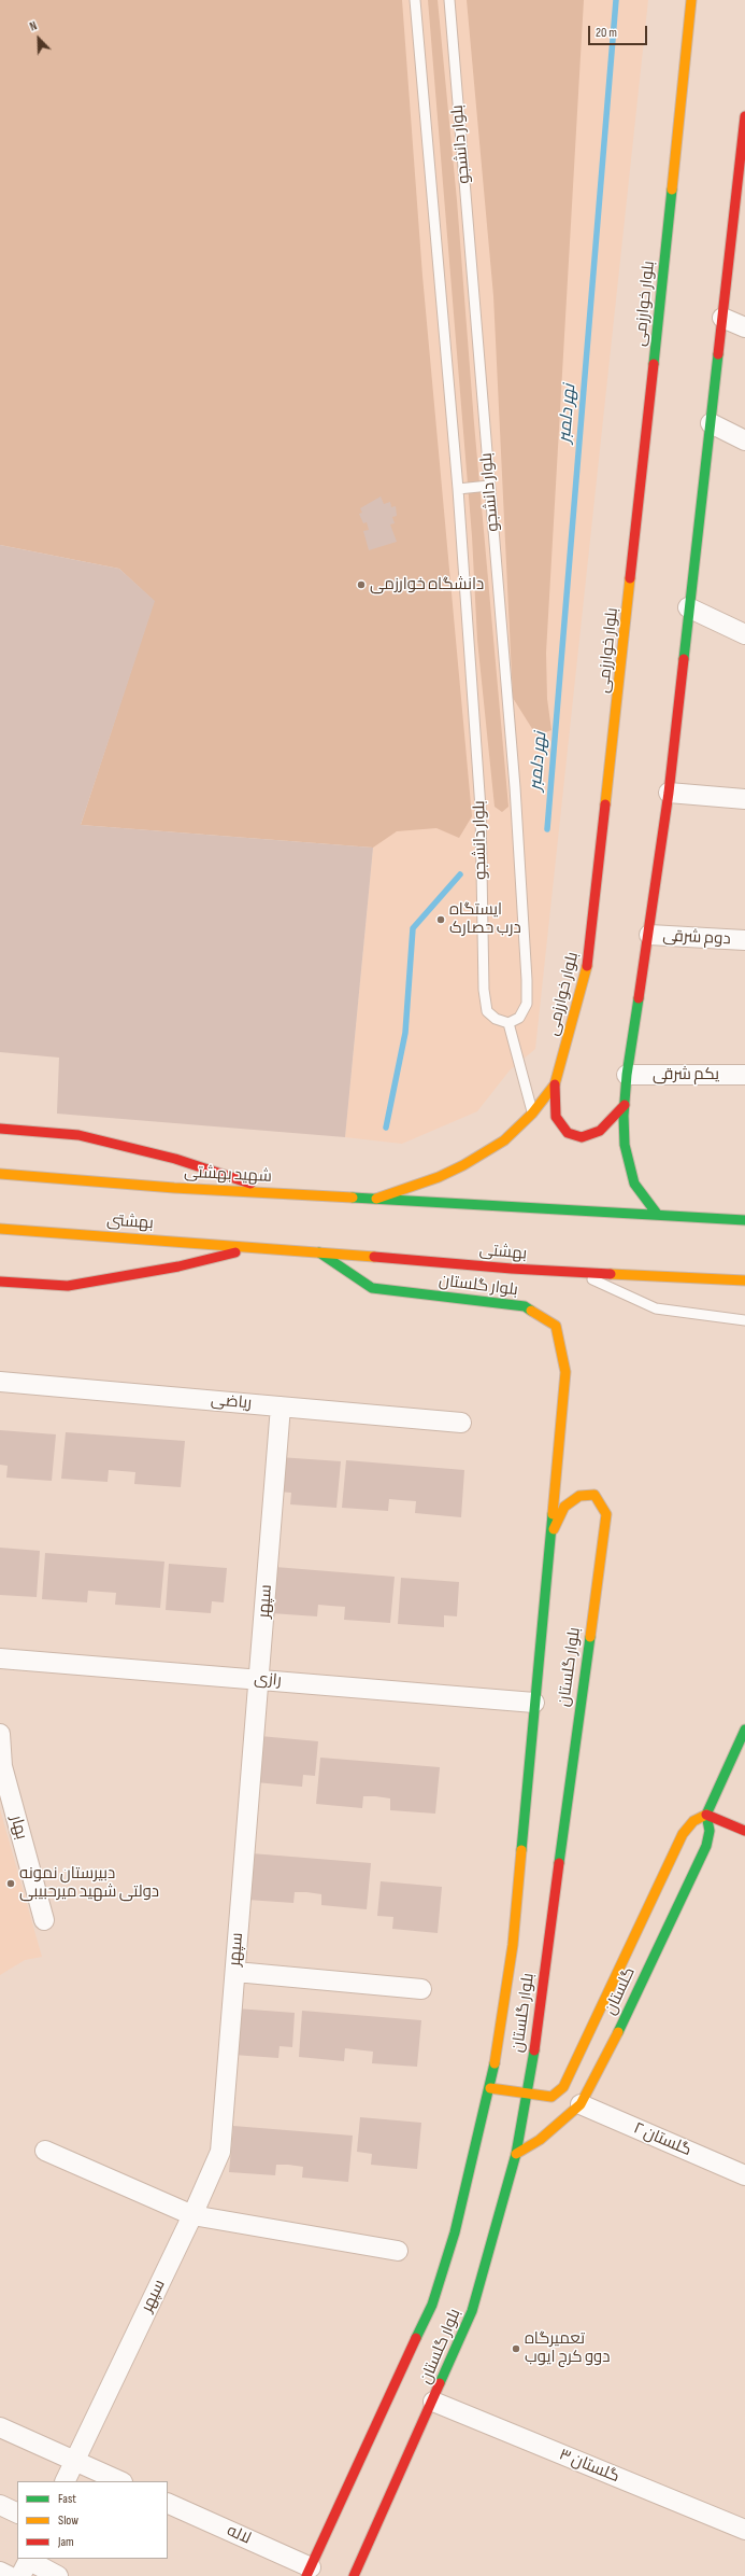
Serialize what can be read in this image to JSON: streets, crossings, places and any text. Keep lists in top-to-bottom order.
{
  "streets": {
    "main road": [
      "بلوار خوارزمی",
      "شهید بهشتی",
      "بهشتى",
      "بهشتی",
      "بلوار گلستان",
      "گلستان"
    ],
    "street": [
      "دوم شرقی",
      "یکم شرقی",
      "ریاضی",
      "سپهر",
      "رازی",
      "بهار",
      "گلستان ۲",
      "گلستان ۳",
      "لاله"
    ],
    "lane": ["بلوار دانشجو"]
  },
  "crossings": [
    ["بهشتى", "بهشتی"],
    ["بهشتی", "بلوار گلستان"],
    ["بلوار گلستان", "رازی"],
    ["بلوار گلستان", "گلستان"],
    ["بلوار گلستان", "گلستان ۳"],
    ["بلوار گلستان", "لاله"],
    ["ریاضی", "سپهر"],
    ["سپهر", "رازی"],
    ["گلستان", "گلستان ۲"]
  ],
  "water": ["نهر دلمبر"],
  "places": [
    "دانشگاه خوارزمی",
    "ایستگاه درب حصارک",
    "دبیرستان نمونه دولتی شهید میرحبیبی",
    "تعمیرگاه دوو کرج ایوب"
  ],
  "legend": ["Fast", "Slow", "Jam"],
  "scale_bar": "20 m",
  "north": "top left"
}
